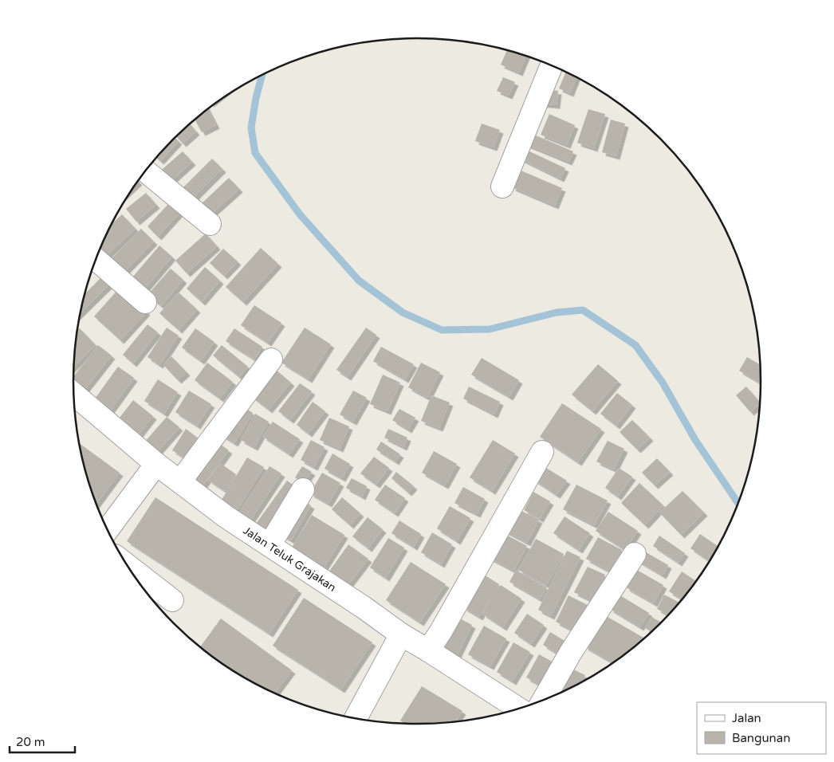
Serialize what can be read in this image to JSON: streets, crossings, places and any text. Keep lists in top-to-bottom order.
{
  "streets": {
    "street": ["Jalan Teluk Grajakan"]
  },
  "legend": ["Jalan", "Bangunan"],
  "scale_bar": "20 m"
}
